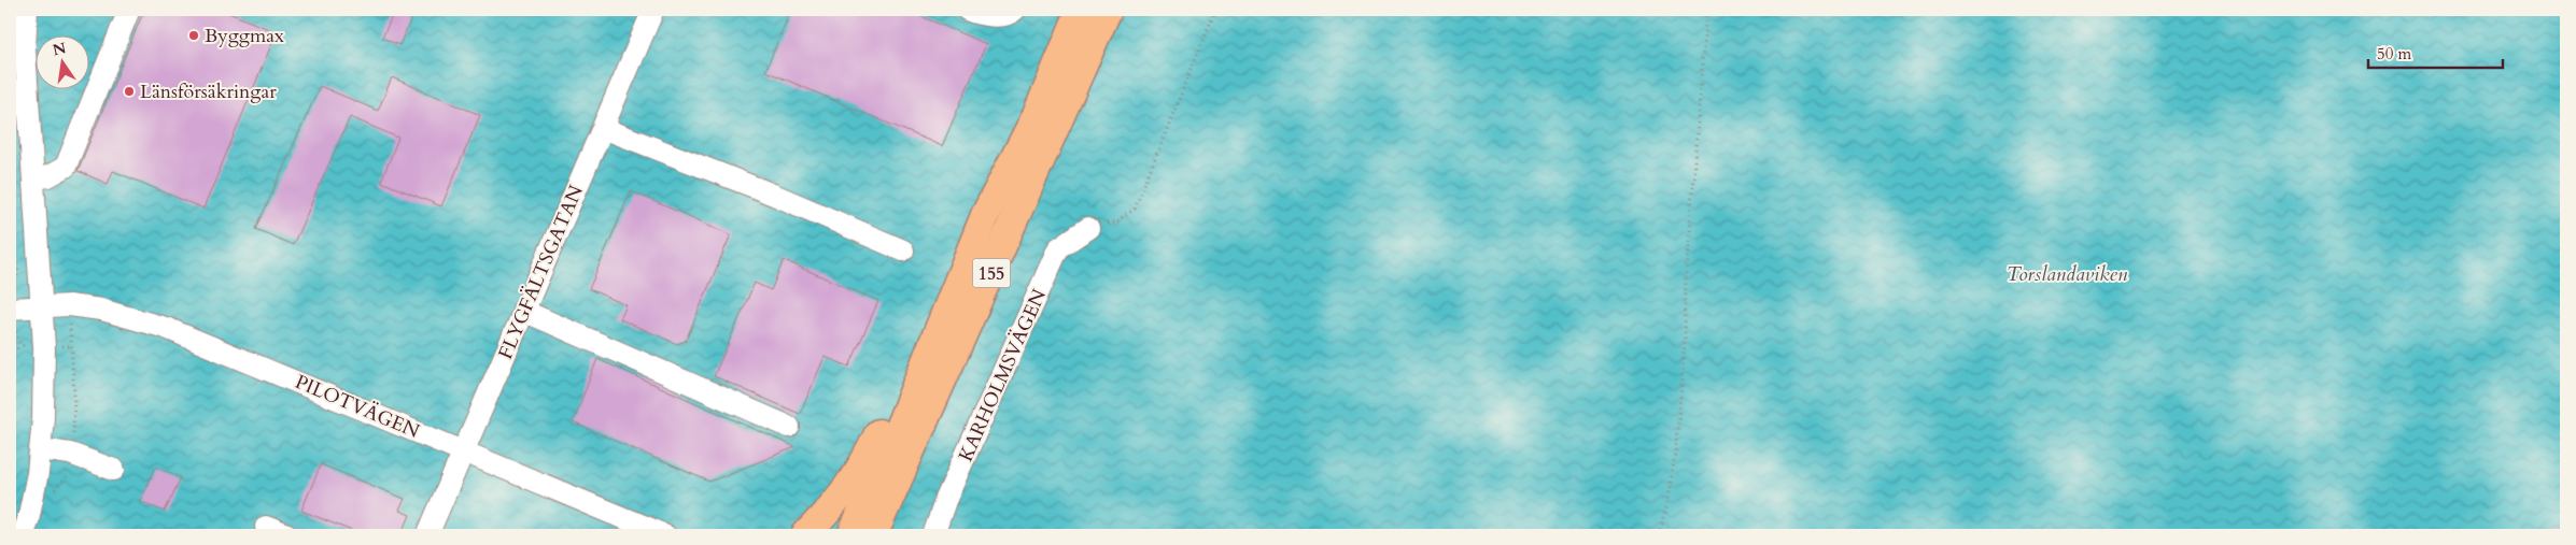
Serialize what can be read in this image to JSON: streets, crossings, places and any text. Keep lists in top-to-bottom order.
{
  "streets": {
    "main road": ["155"],
    "street": ["FLYGFÄLTSGATAN", "KARHOLMSVÄGEN", "PILOTVÄGEN"]
  },
  "crossings": [
    ["FLYGFÄLTSGATAN", "PILOTVÄGEN"]
  ],
  "water": ["Torslandaviken"],
  "places": ["Byggmax", "Länsförsäkringar"],
  "scale_bar": "50 m",
  "north": "top"
}
